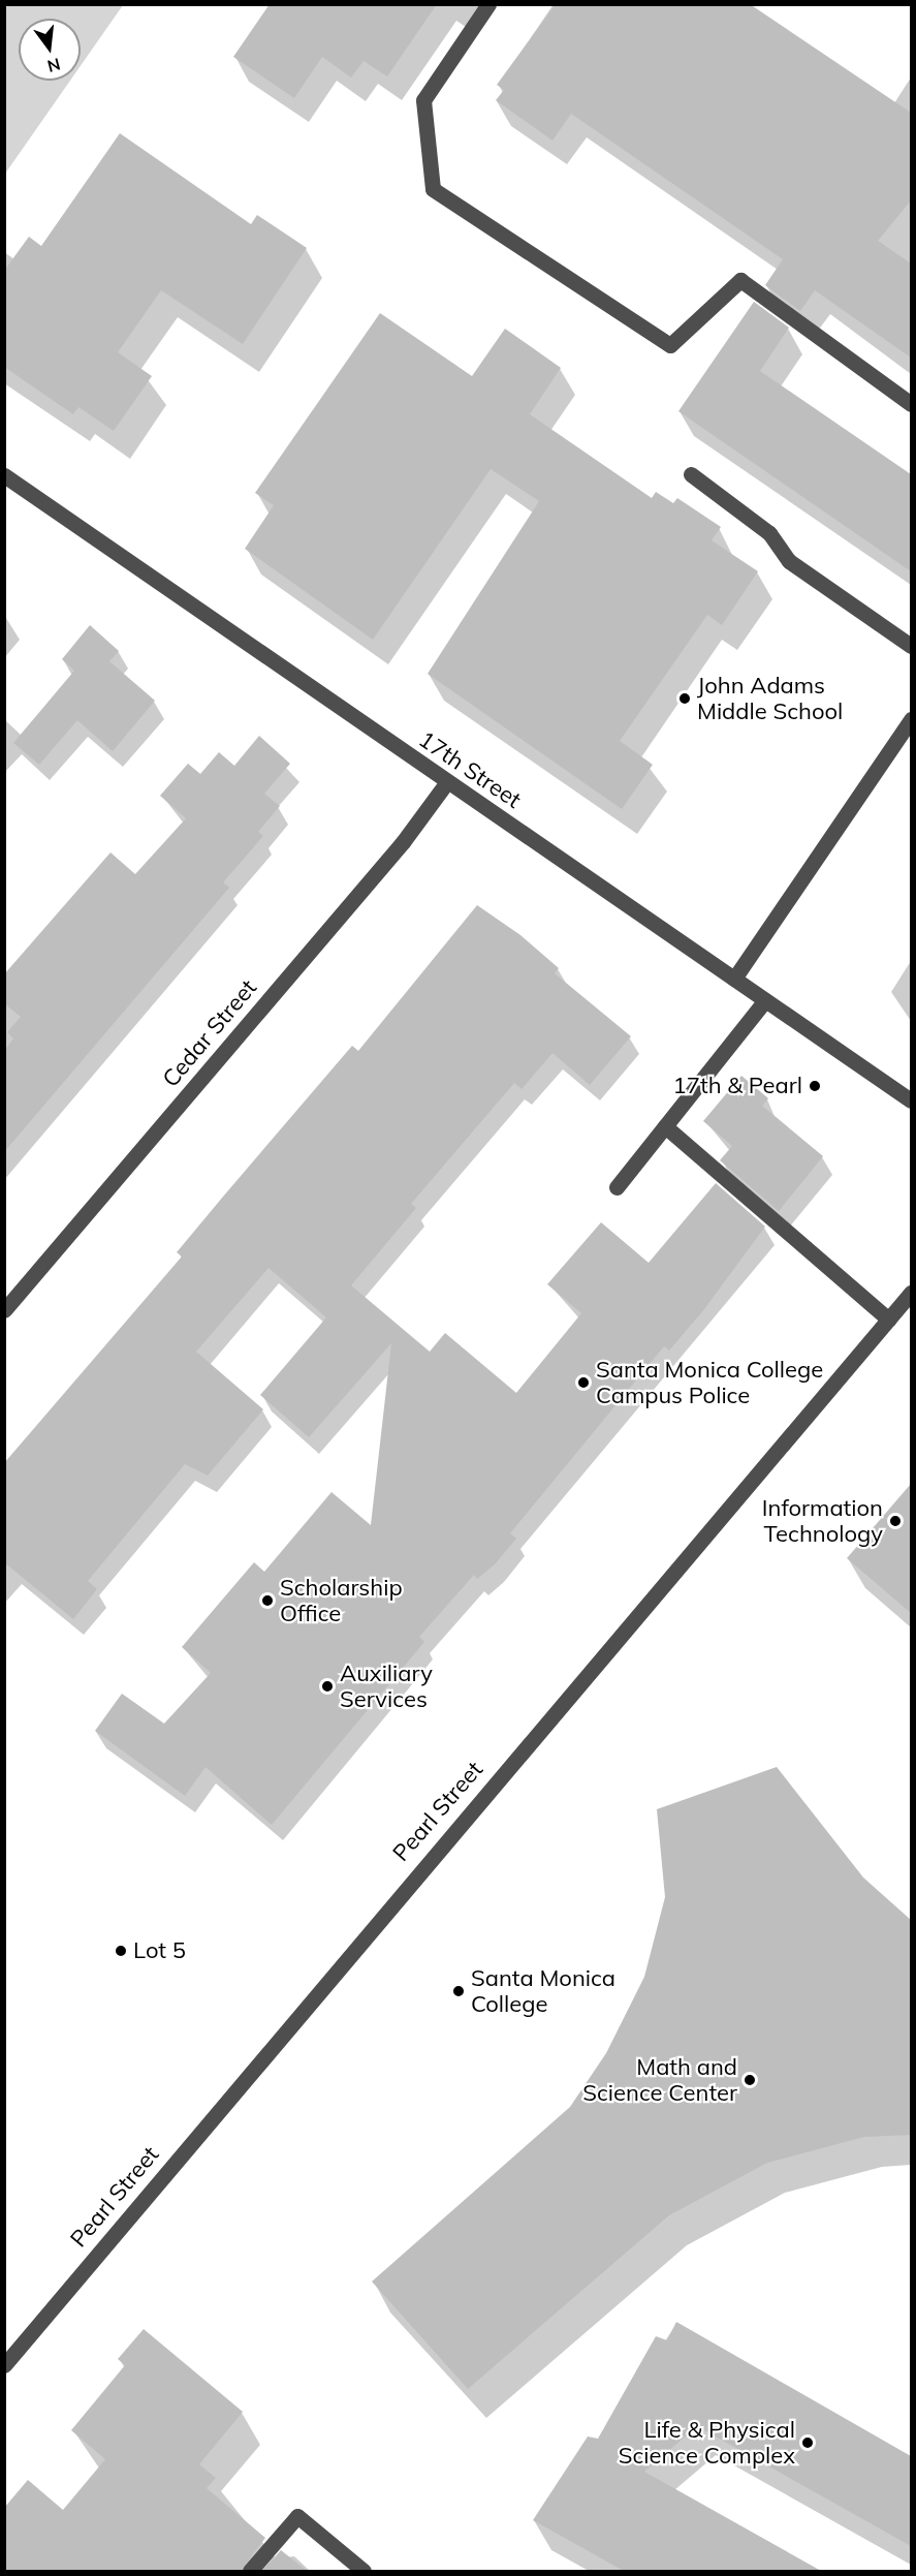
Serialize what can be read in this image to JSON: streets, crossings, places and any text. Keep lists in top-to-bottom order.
{
  "streets": {
    "street": ["17th Street", "Cedar Street", "Pearl Street"]
  },
  "crossings": [
    ["17th Street", "Cedar Street"]
  ],
  "places": [
    "John Adams Middle School",
    "17th & Pearl",
    "Santa Monica College Campus Police",
    "Information Technology",
    "Scholarship Office",
    "Auxiliary Services",
    "Lot 5",
    "Santa Monica College",
    "Math and Science Center",
    "Life & Physical Science Complex"
  ],
  "north": "bottom"
}
